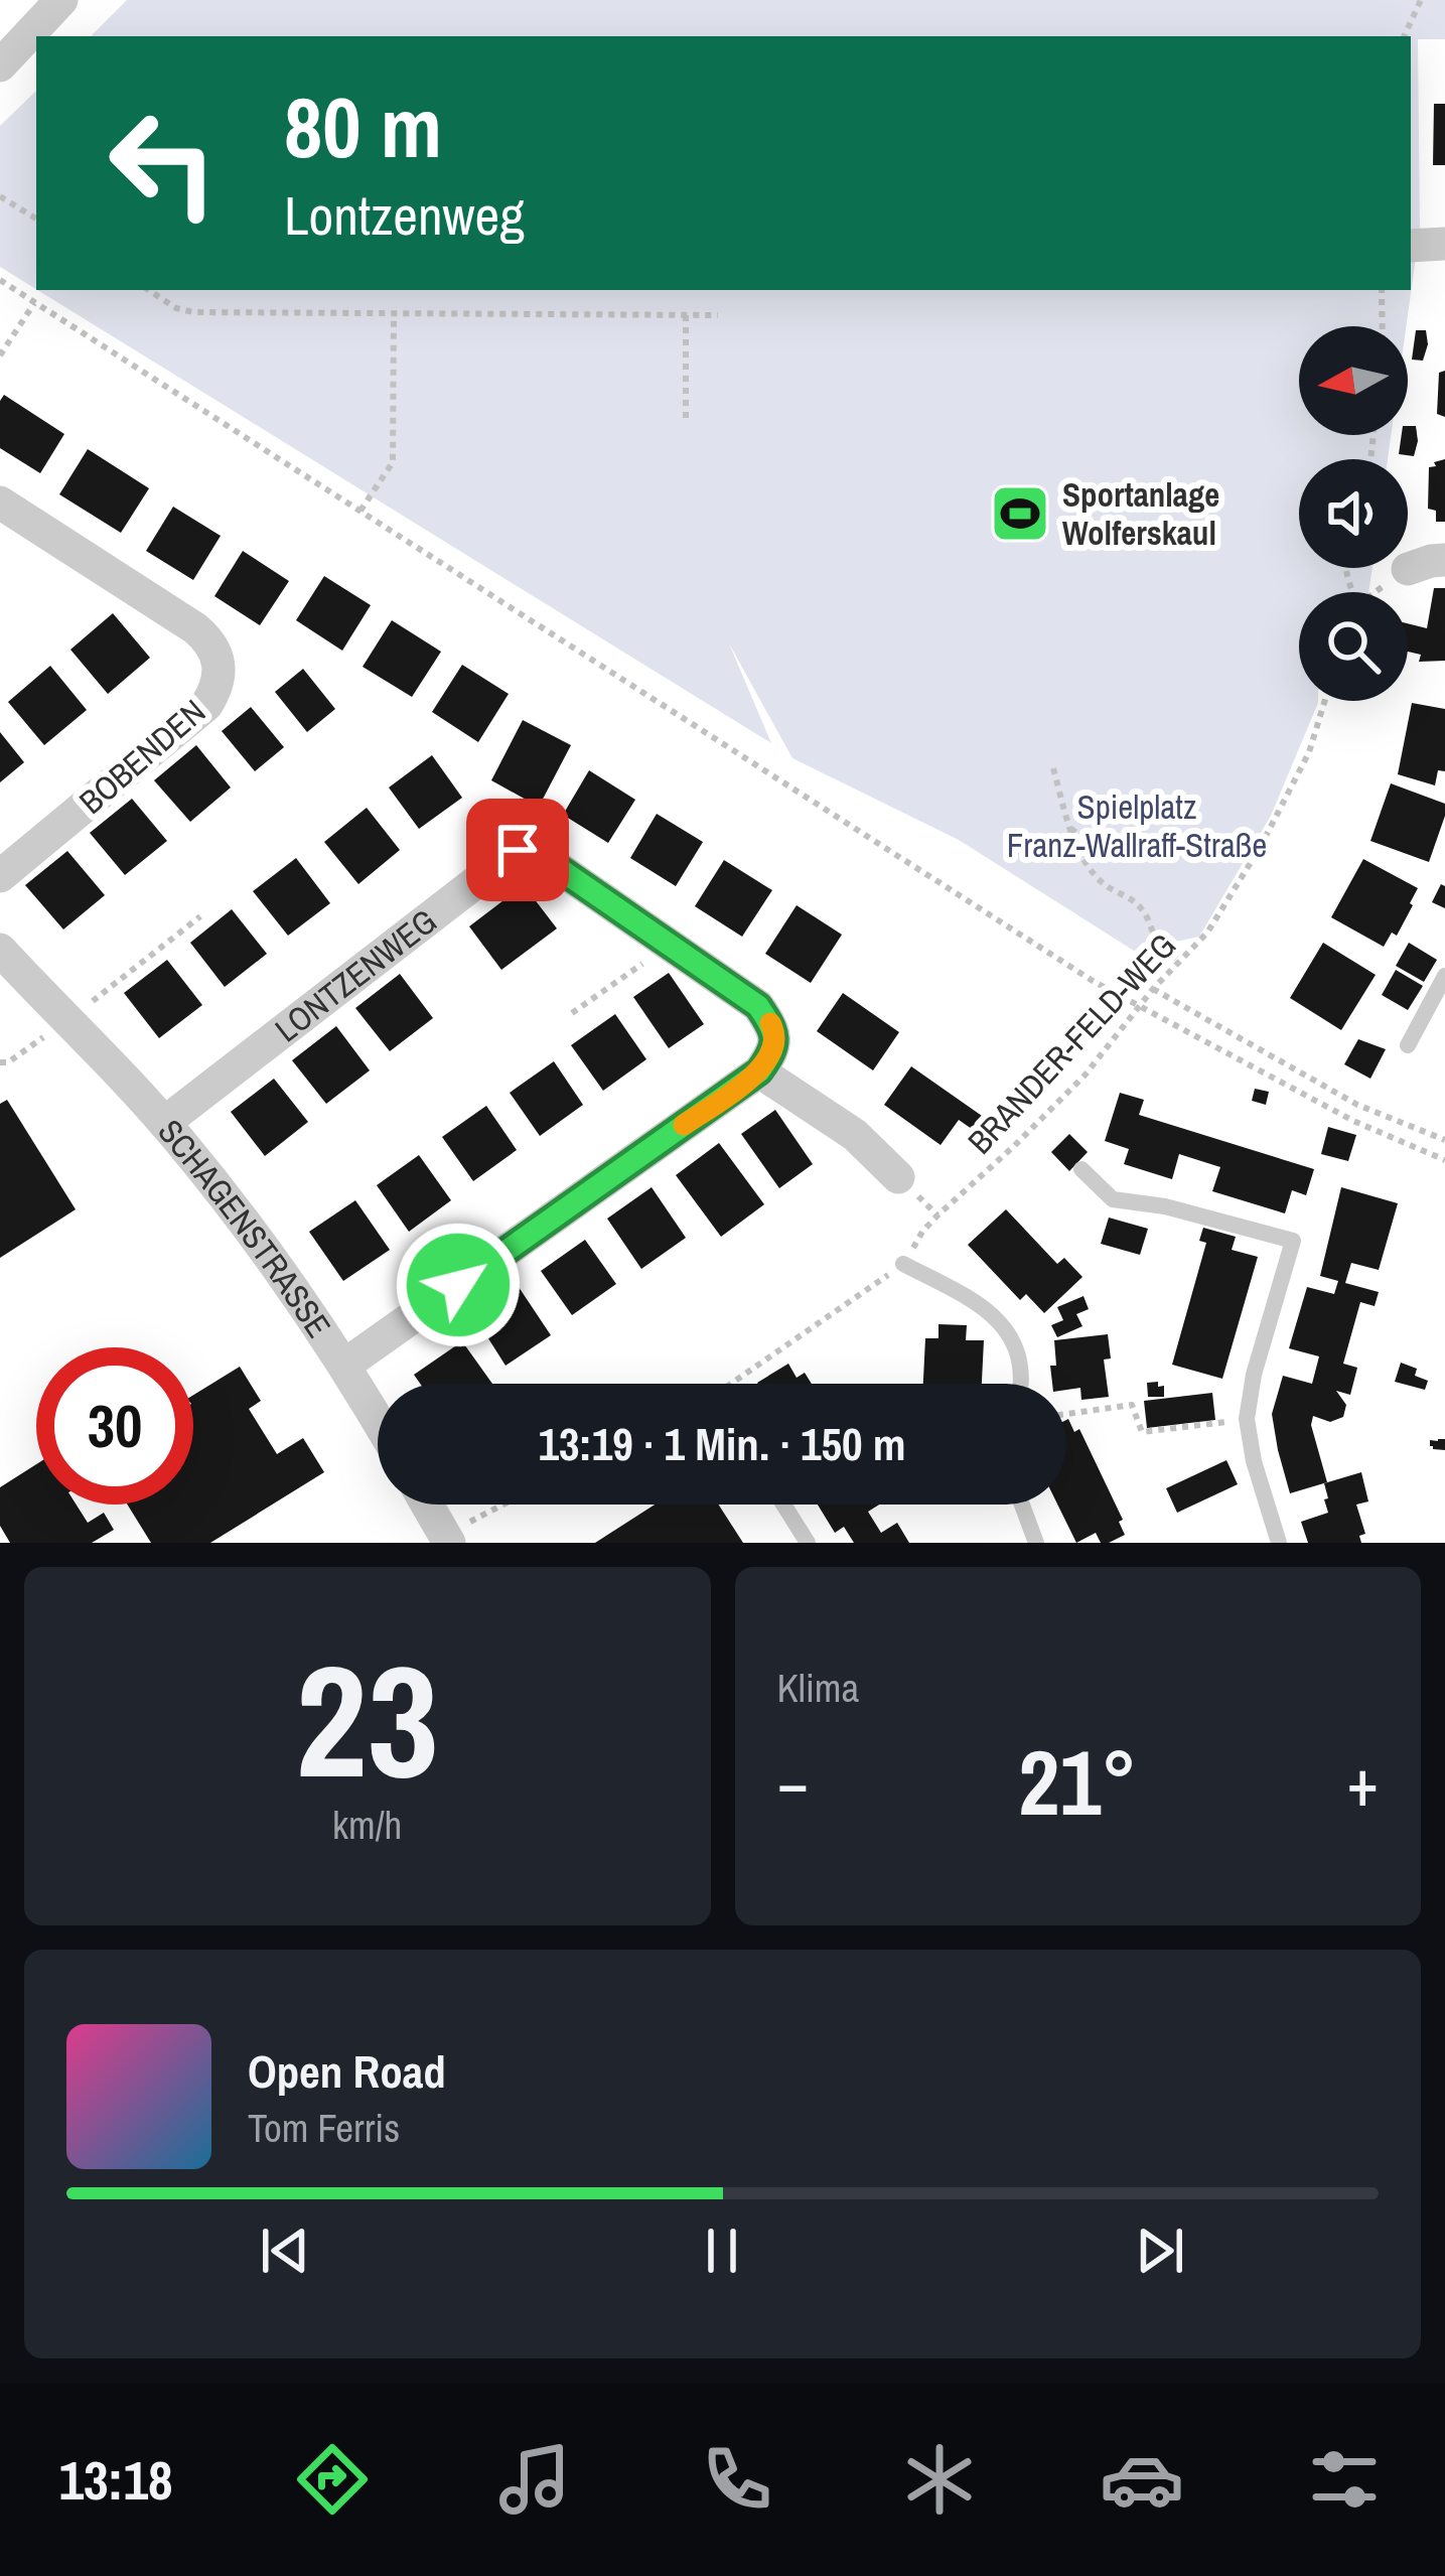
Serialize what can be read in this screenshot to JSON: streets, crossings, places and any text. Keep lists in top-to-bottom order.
{
  "streets": {
    "street": ["BOBENDEN", "LONTZENWEG", "SCHAGENSTRASSE"],
    "path": ["BRANDER-FELD-WEG"]
  },
  "crossings": [
    ["LONTZENWEG", "SCHAGENSTRASSE"]
  ],
  "parks": ["Spielplatz Franz-Wallraff-Straße"],
  "places": {
    "sports": ["Sportanlage Wolferskaul"]
  },
  "north": "left",
  "page": {
    "turn": ["80 m", "Lontzenweg"],
    "limit": "30",
    "trip": "13:19 · 1 Min. · 150 m",
    "tile": [
      ["23", "km/h"],
      "Klima"
    ],
    "heat": ["−", "21°", "+"],
    "song": ["Open Road", "Tom Ferris"],
    "tabs": "13:18"
  }
}
